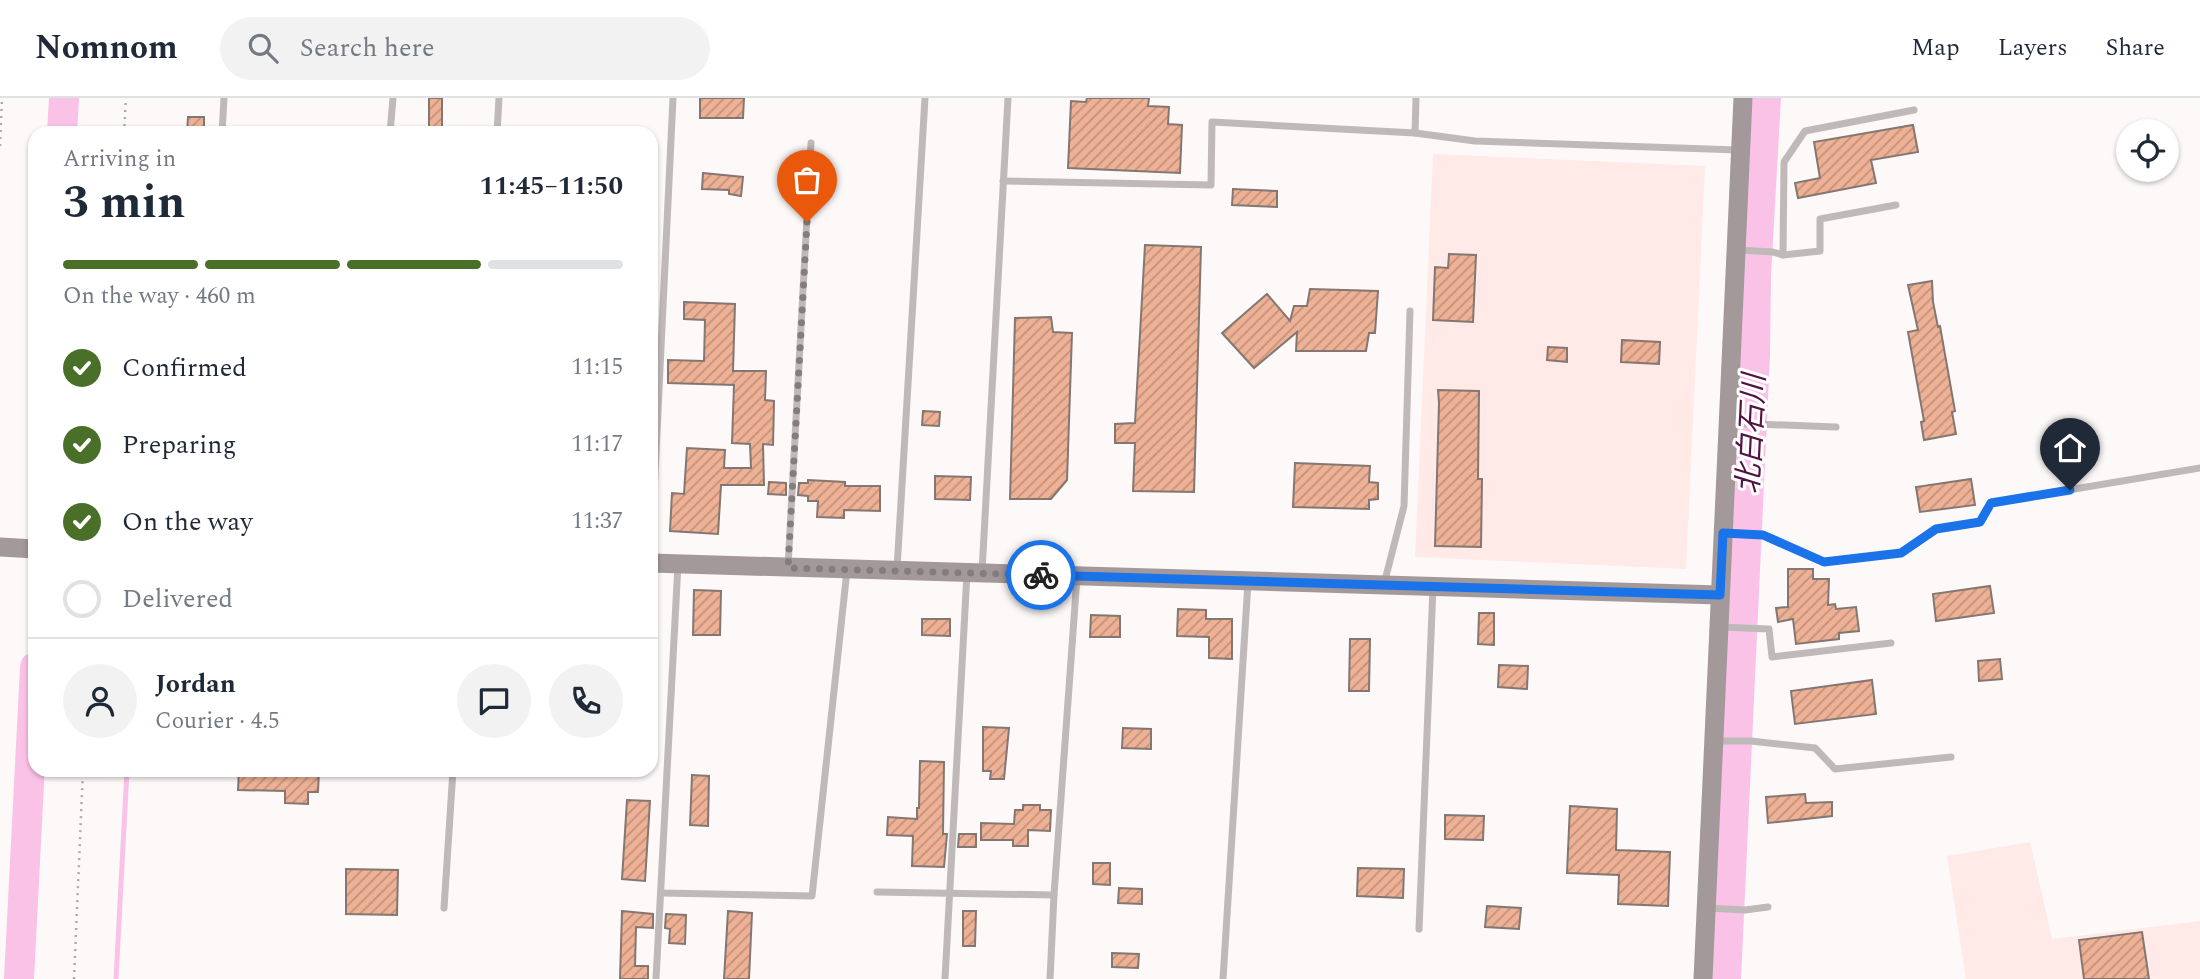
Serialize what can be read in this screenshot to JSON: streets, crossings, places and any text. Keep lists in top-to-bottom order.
{
  "water": ["北白石川"],
  "page": {
    "header": "Nomnom",
    "search": "Search here",
    "nav": ["Map", "Layers", "Share"],
    "heading": ["3 min", "Arriving in", "11:45–11:50"],
    "panel": ["Jordan", "Courier · 4.5"],
    "bar": "On the way · 460 m",
    "list": [
      ["Confirmed", "11:15"],
      ["Preparing", "11:17"],
      ["On the way", "11:37"],
      "Delivered"
    ]
  }
}
